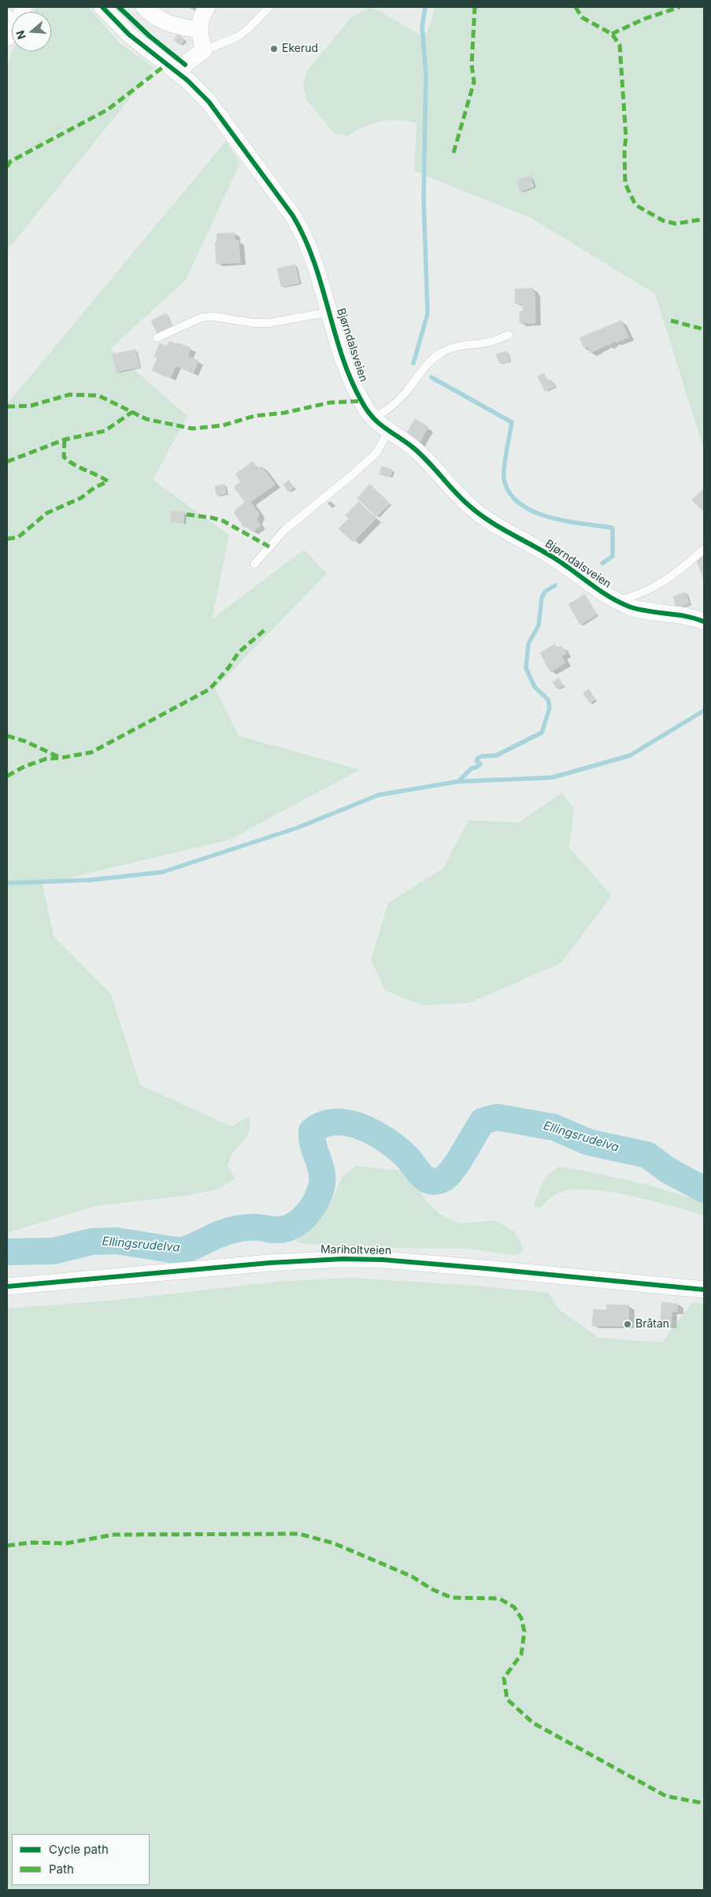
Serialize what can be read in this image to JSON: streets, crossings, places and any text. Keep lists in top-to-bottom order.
{
  "streets": {
    "street": ["Bjørndalsveien", "Mariholtveien"]
  },
  "water": ["Ellingsrudelva"],
  "places": ["Ekerud", "Bråtan"],
  "legend": ["Cycle path", "Path"],
  "north": "left"
}
